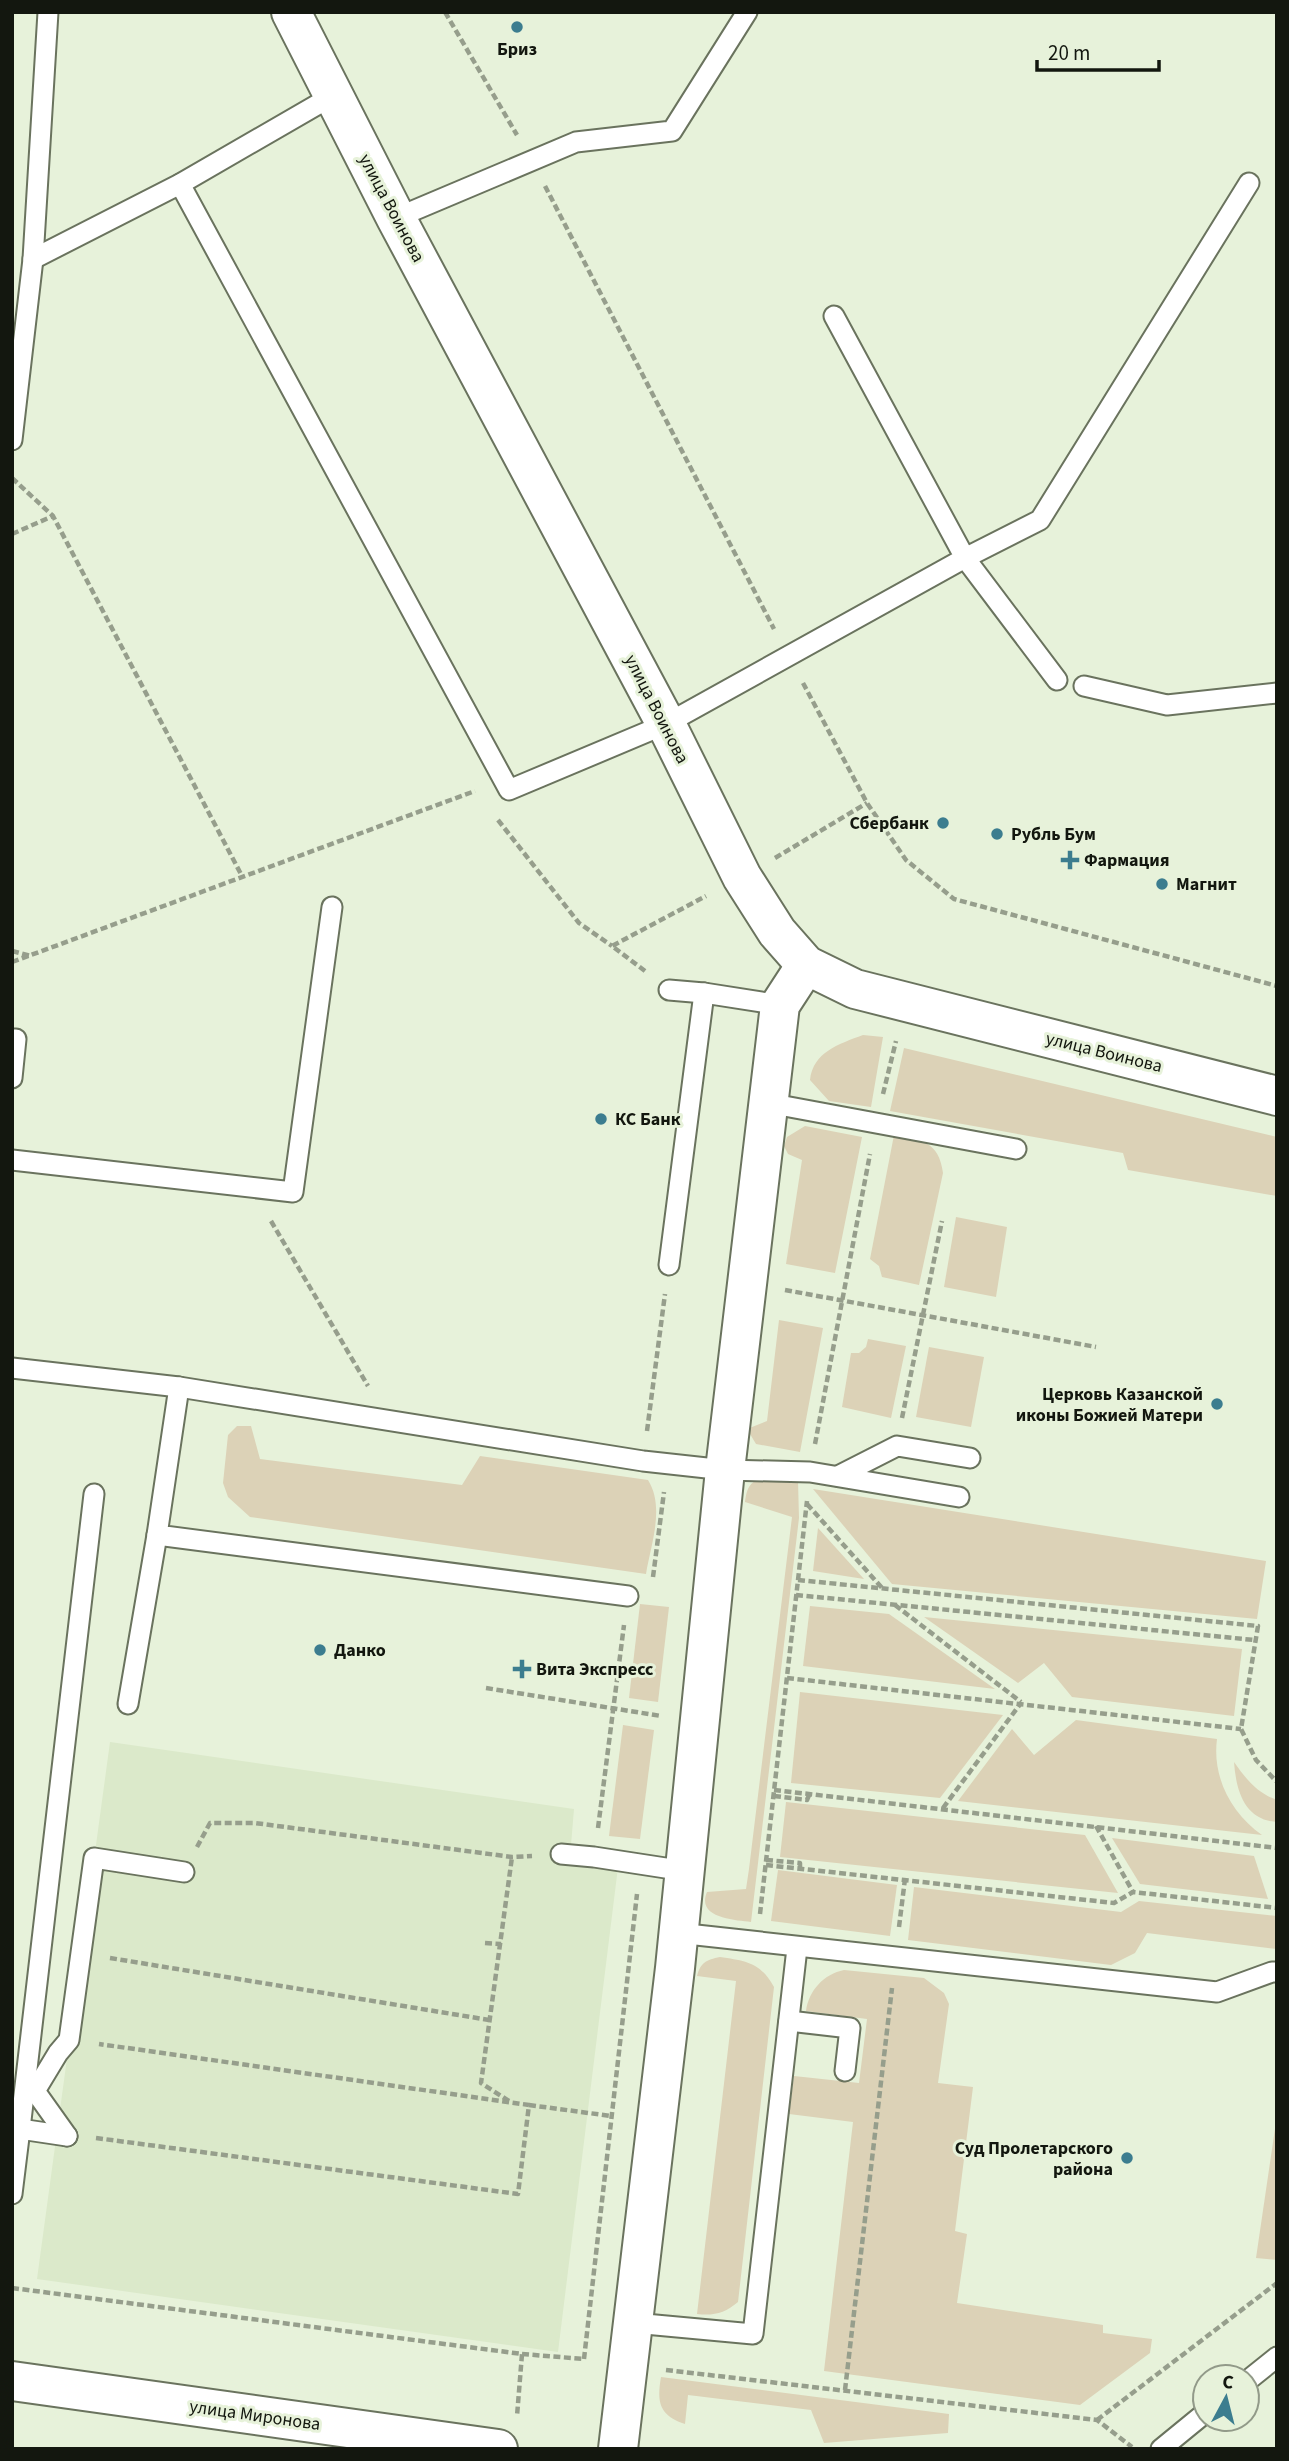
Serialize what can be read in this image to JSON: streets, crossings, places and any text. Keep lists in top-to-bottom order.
{
  "streets": {
    "street": ["улица Воинова", "улица Миронова"]
  },
  "places": {
    "other": [
      "Бриз",
      "Сбербанк",
      "Рубль Бум",
      "Магнит",
      "КС Банк",
      "Церковь Казанской иконы Божией Матери",
      "Данко",
      "Суд Пролетарского района"
    ],
    "health": ["Фармация", "Вита Экспресс"]
  },
  "scale_bar": "20 m",
  "north": "top"
}
